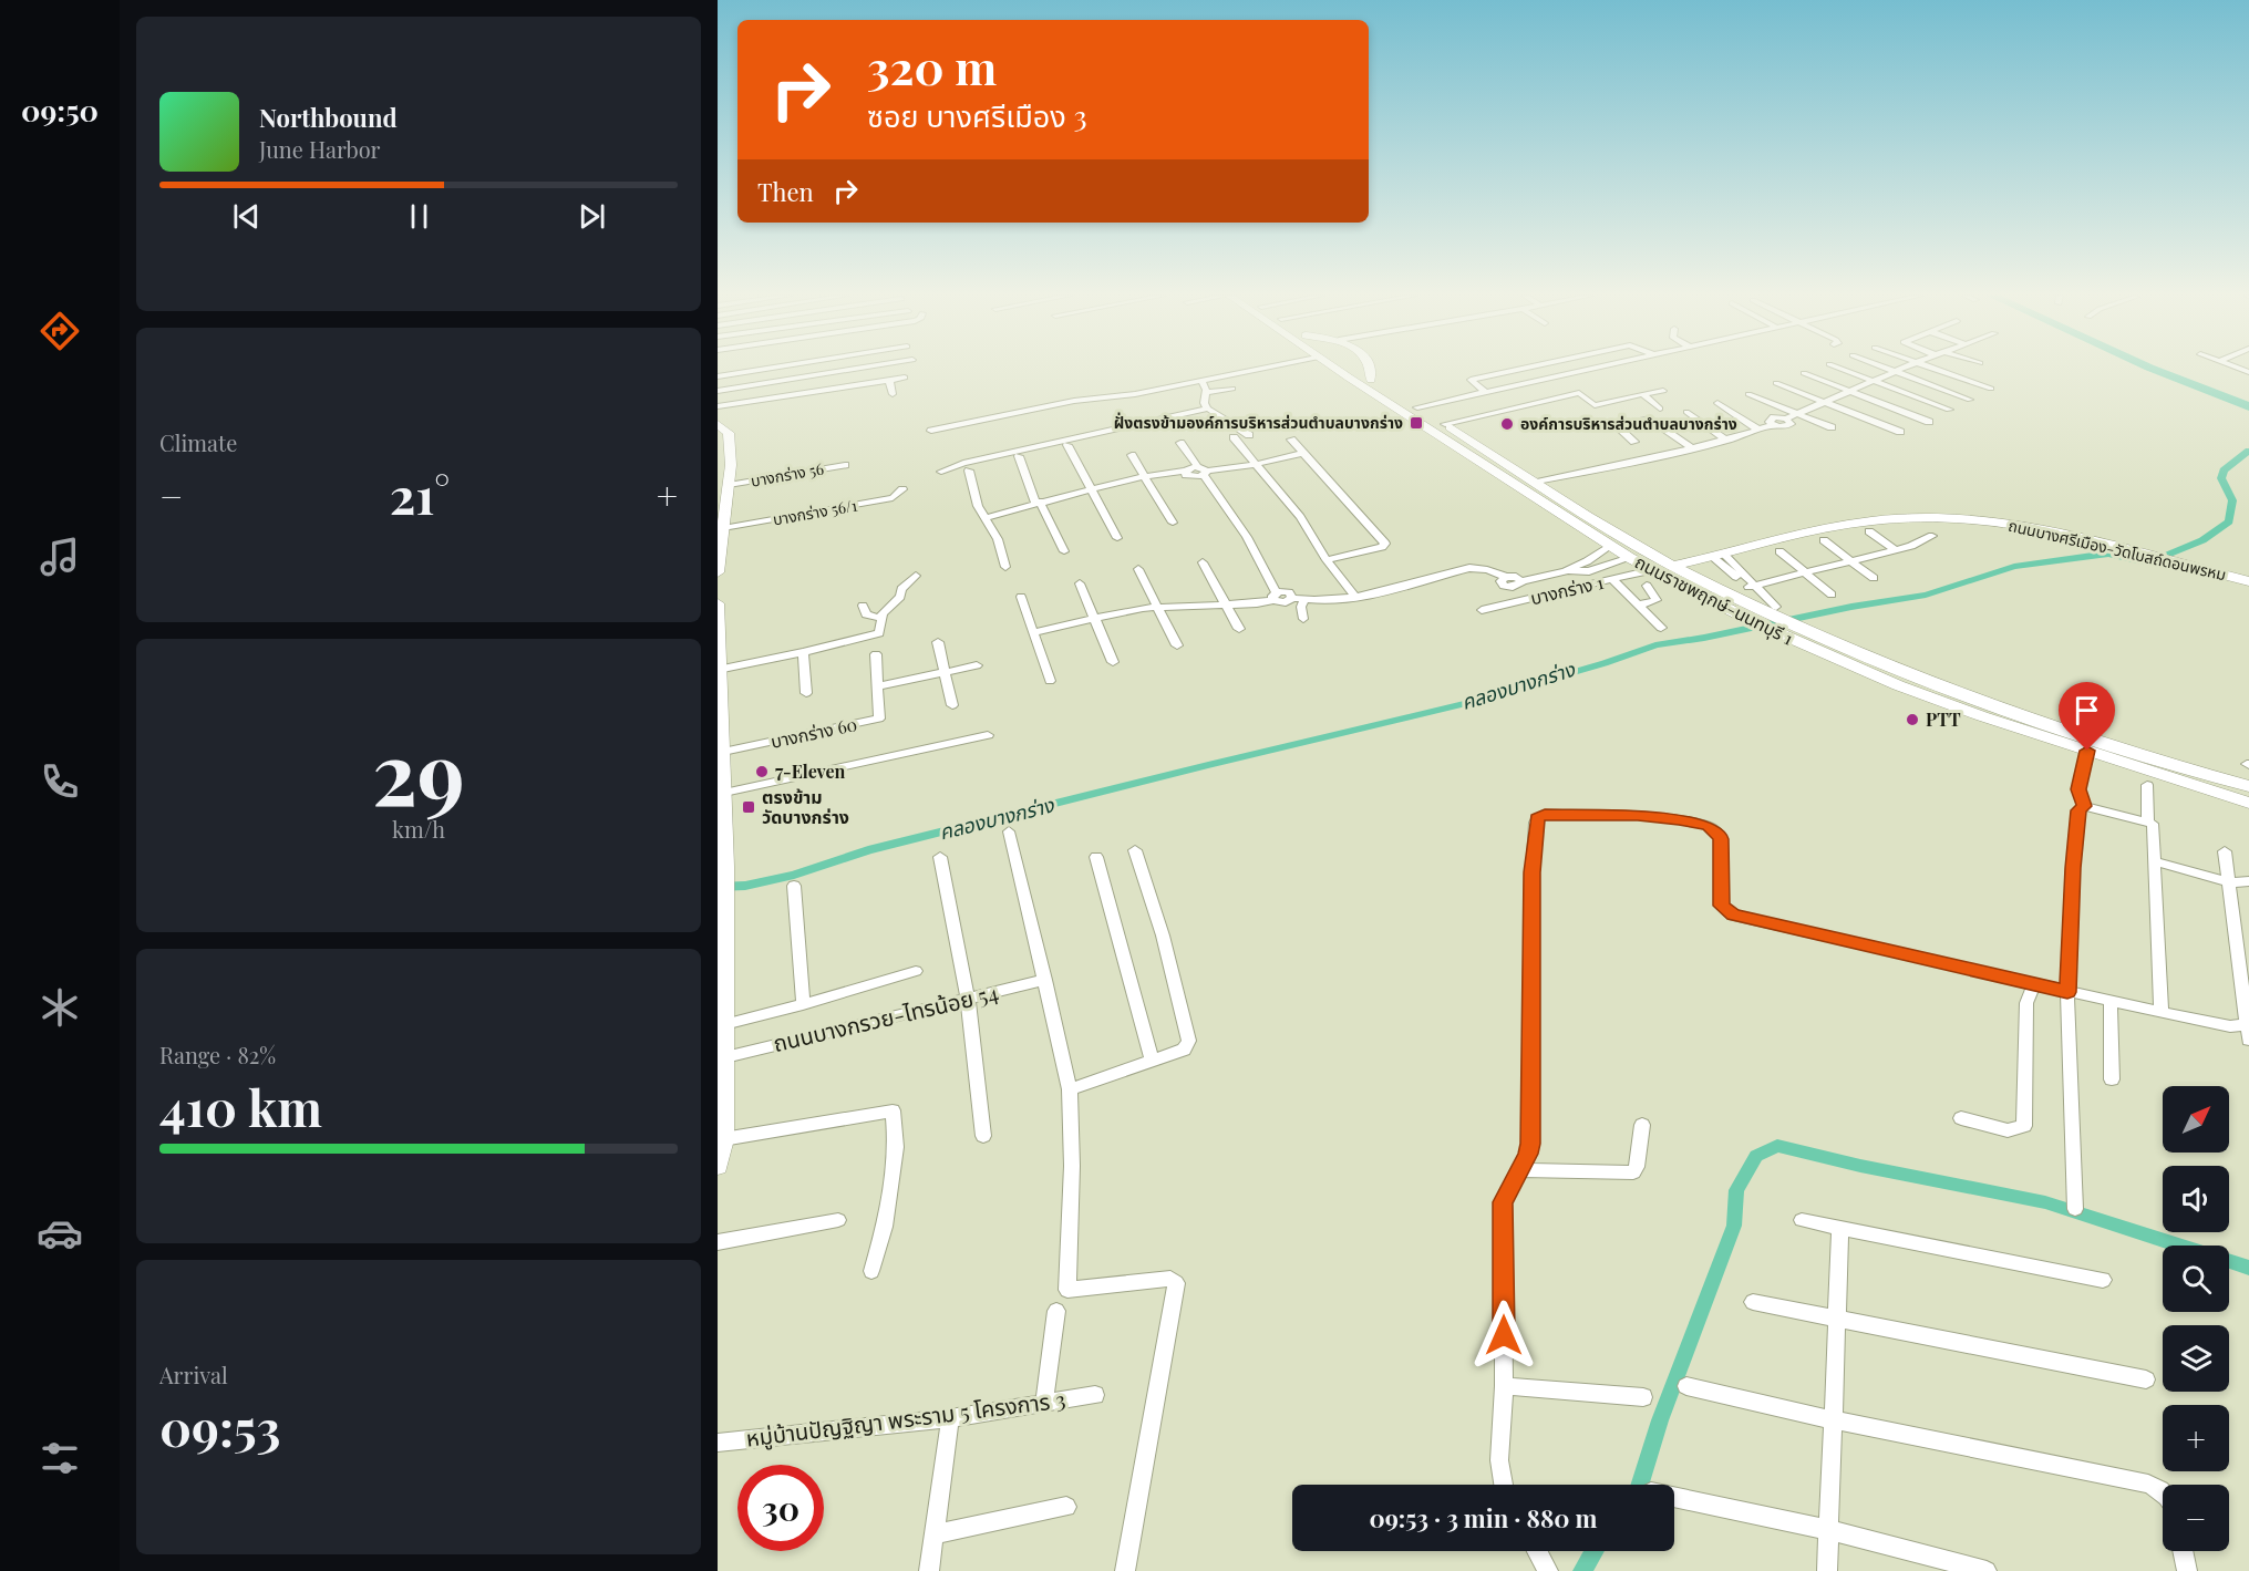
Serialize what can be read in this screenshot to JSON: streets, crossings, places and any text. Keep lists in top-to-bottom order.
{
  "streets": {
    "main road": ["ถนนบางศรีเมือง-วัดโบสถ์ดอนพรหม", "ถนนราชพฤกษ์-นนทบุรี 1"],
    "street": [
      "บางกร่าง 56",
      "บางกร่าง 56/1",
      "บางกร่าง 1",
      "บางกร่าง 60",
      "ถนนบางกรวย-ไทรน้อย 54",
      "หมู่บ้านปัญฐิญา พระราม 5 โครงการ 3"
    ]
  },
  "crossings": [
    ["ถนนบางศรีเมือง-วัดโบสถ์ดอนพรหม", "ถนนราชพฤกษ์-นนทบุรี 1"],
    ["บางกร่าง 1", "ถนนราชพฤกษ์-นนทบุรี 1"]
  ],
  "water": ["คลองบางกร่าง"],
  "places": {
    "transit": ["ฝั่งตรงข้ามองค์การบริหารส่วนตำบลบางกร่าง", "ตรงข้าม วัดบางกร่าง"],
    "other": ["องค์การบริหารส่วนตำบลบางกร่าง", "PTT", "7-Eleven"]
  },
  "north": "top right",
  "page": {
    "tabs": "09:50",
    "turn": ["320 m", "ซอย บางศรีเมือง 3"],
    "song": ["Northbound", "June Harbor"],
    "then": "Then",
    "tile": [
      "Climate",
      ["29", "km/h"],
      ["Range · 82%", "410 km"],
      ["Arrival", "09:53"]
    ],
    "heat": ["−", "21°", "+"],
    "map_buttons": ["+", "−"],
    "limit": "30",
    "trip": "09:53 · 3 min · 880 m"
  }
}
